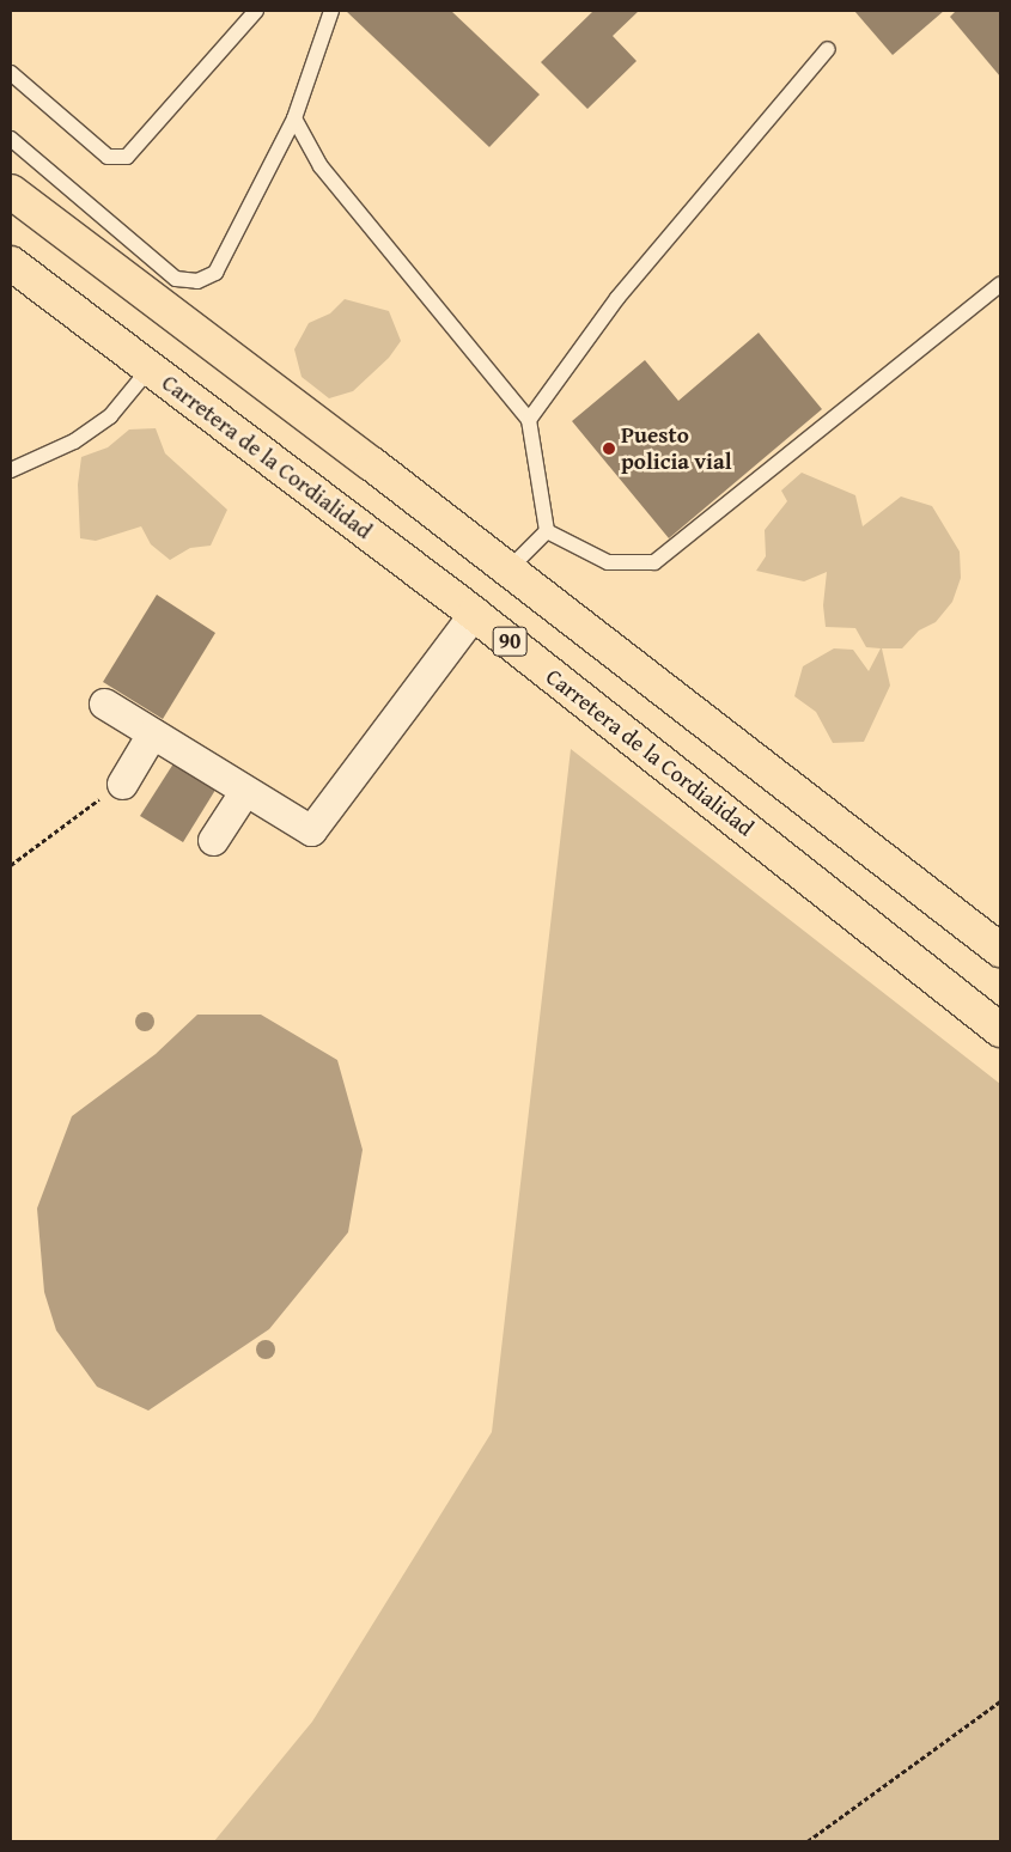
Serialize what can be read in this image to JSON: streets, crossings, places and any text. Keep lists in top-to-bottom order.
{
  "streets": {
    "highway": ["Carretera de la Cordialidad", "90"]
  },
  "places": ["Puesto policia vial"]
}
